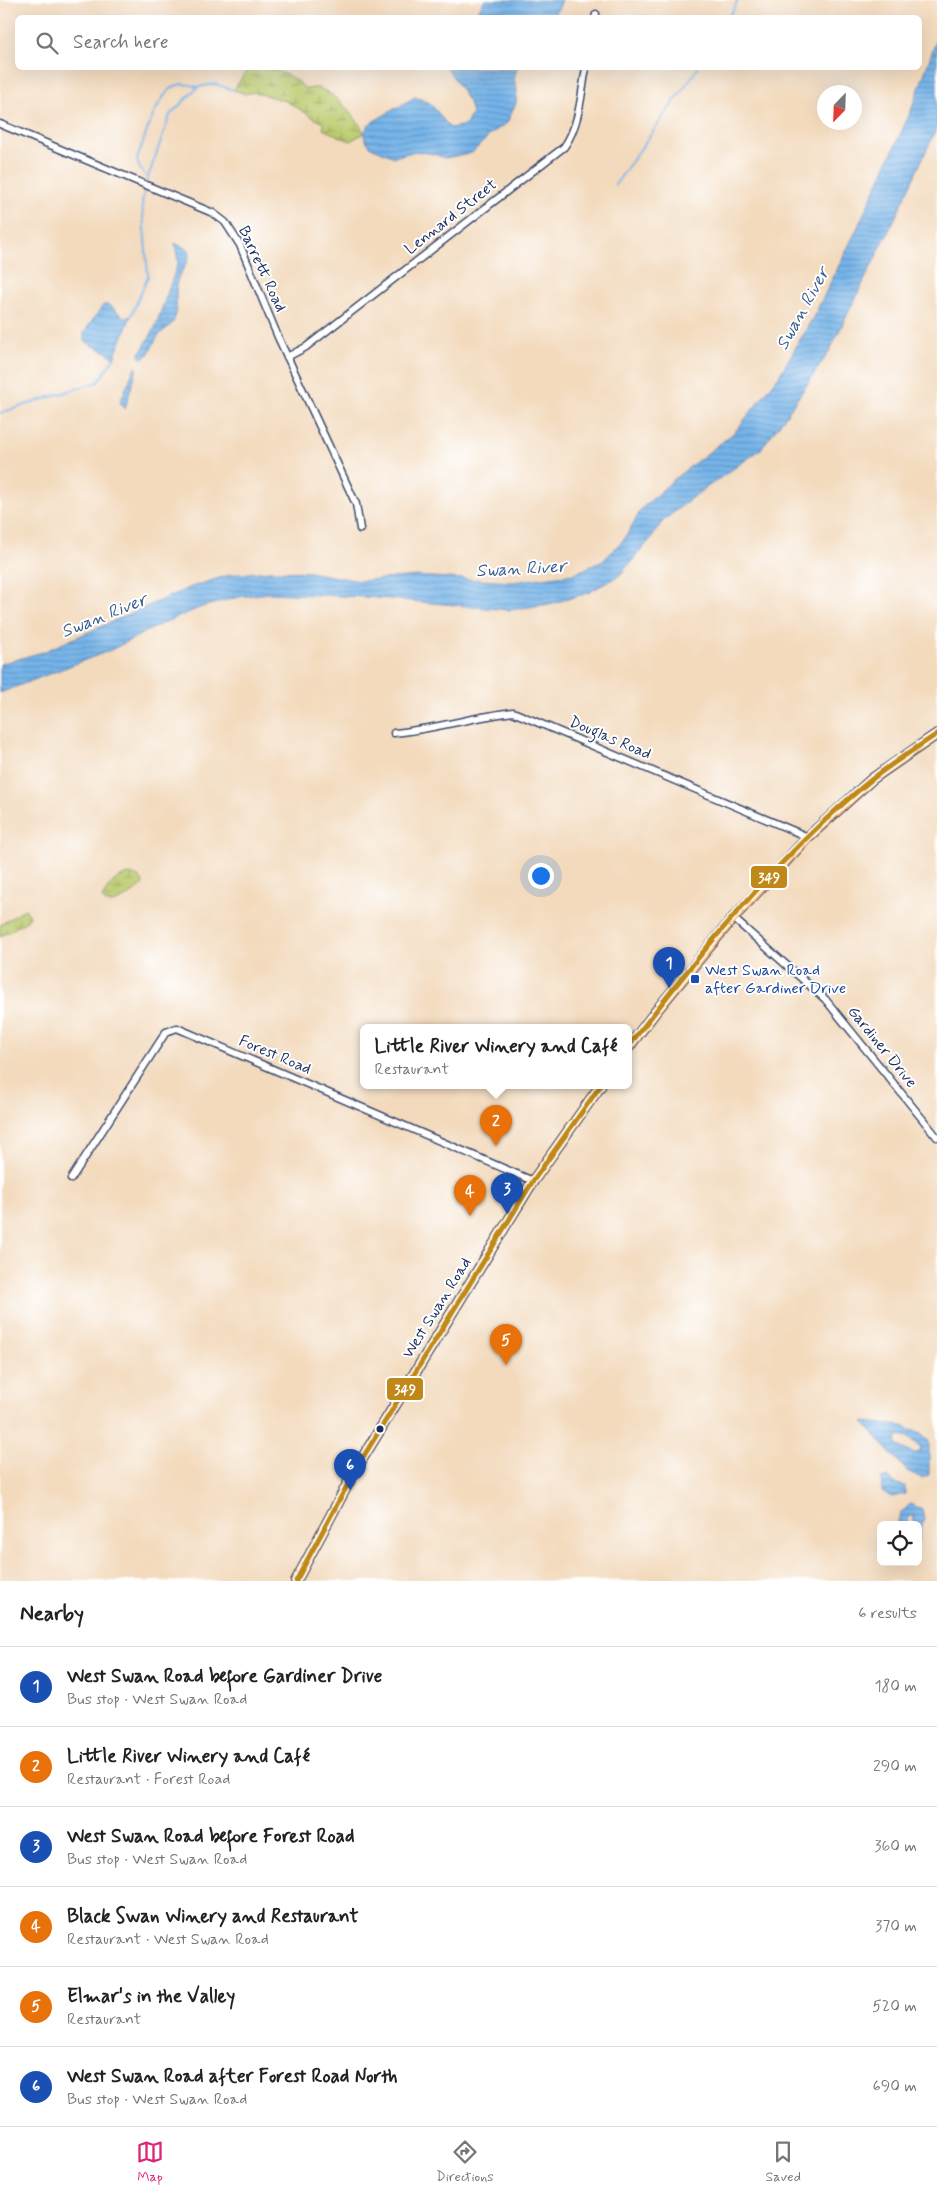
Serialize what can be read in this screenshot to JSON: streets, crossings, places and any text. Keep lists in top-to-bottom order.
{
  "streets": {
    "main road": ["West Swan Road"],
    "street": [
      "Lennard Street",
      "Barrett Road",
      "Douglas Road",
      "Gardiner Drive",
      "Forest Road"
    ]
  },
  "crossings": [
    ["Lennard Street", "Barrett Road"],
    ["Forest Road", "West Swan Road"]
  ],
  "water": ["Swan River"],
  "places": {
    "transit": ["West Swan Road after Gardiner Drive"]
  },
  "lines": ["transit line 349"],
  "north": "bottom left",
  "page": {
    "search": "Search here",
    "pins": [
      "1",
      "2",
      "3",
      "4",
      "5",
      "6"
    ],
    "popup": ["Little River Winery and Café", "Restaurant"],
    "heading": ["Nearby", "6 results"],
    "list": [
      {
        "mark": "1",
        "name": "West Swan Road before Gardiner Drive",
        "note": "Bus stop · West Swan Road",
        "value": "180 m"
      },
      {
        "mark": "2",
        "name": "Little River Winery and Café",
        "note": "Restaurant · Forest Road",
        "value": "290 m"
      },
      {
        "mark": "3",
        "name": "West Swan Road before Forest Road",
        "note": "Bus stop · West Swan Road",
        "value": "360 m"
      },
      {
        "mark": "4",
        "name": "Black Swan Winery and Restaurant",
        "note": "Restaurant · West Swan Road",
        "value": "370 m"
      },
      {
        "mark": "5",
        "name": "Elmar's in the Valley",
        "note": "Restaurant",
        "value": "520 m"
      },
      {
        "mark": "6",
        "name": "West Swan Road after Forest Road North",
        "note": "Bus stop · West Swan Road",
        "value": "690 m"
      }
    ],
    "nav": ["Map", "Directions", "Saved"]
  }
}
